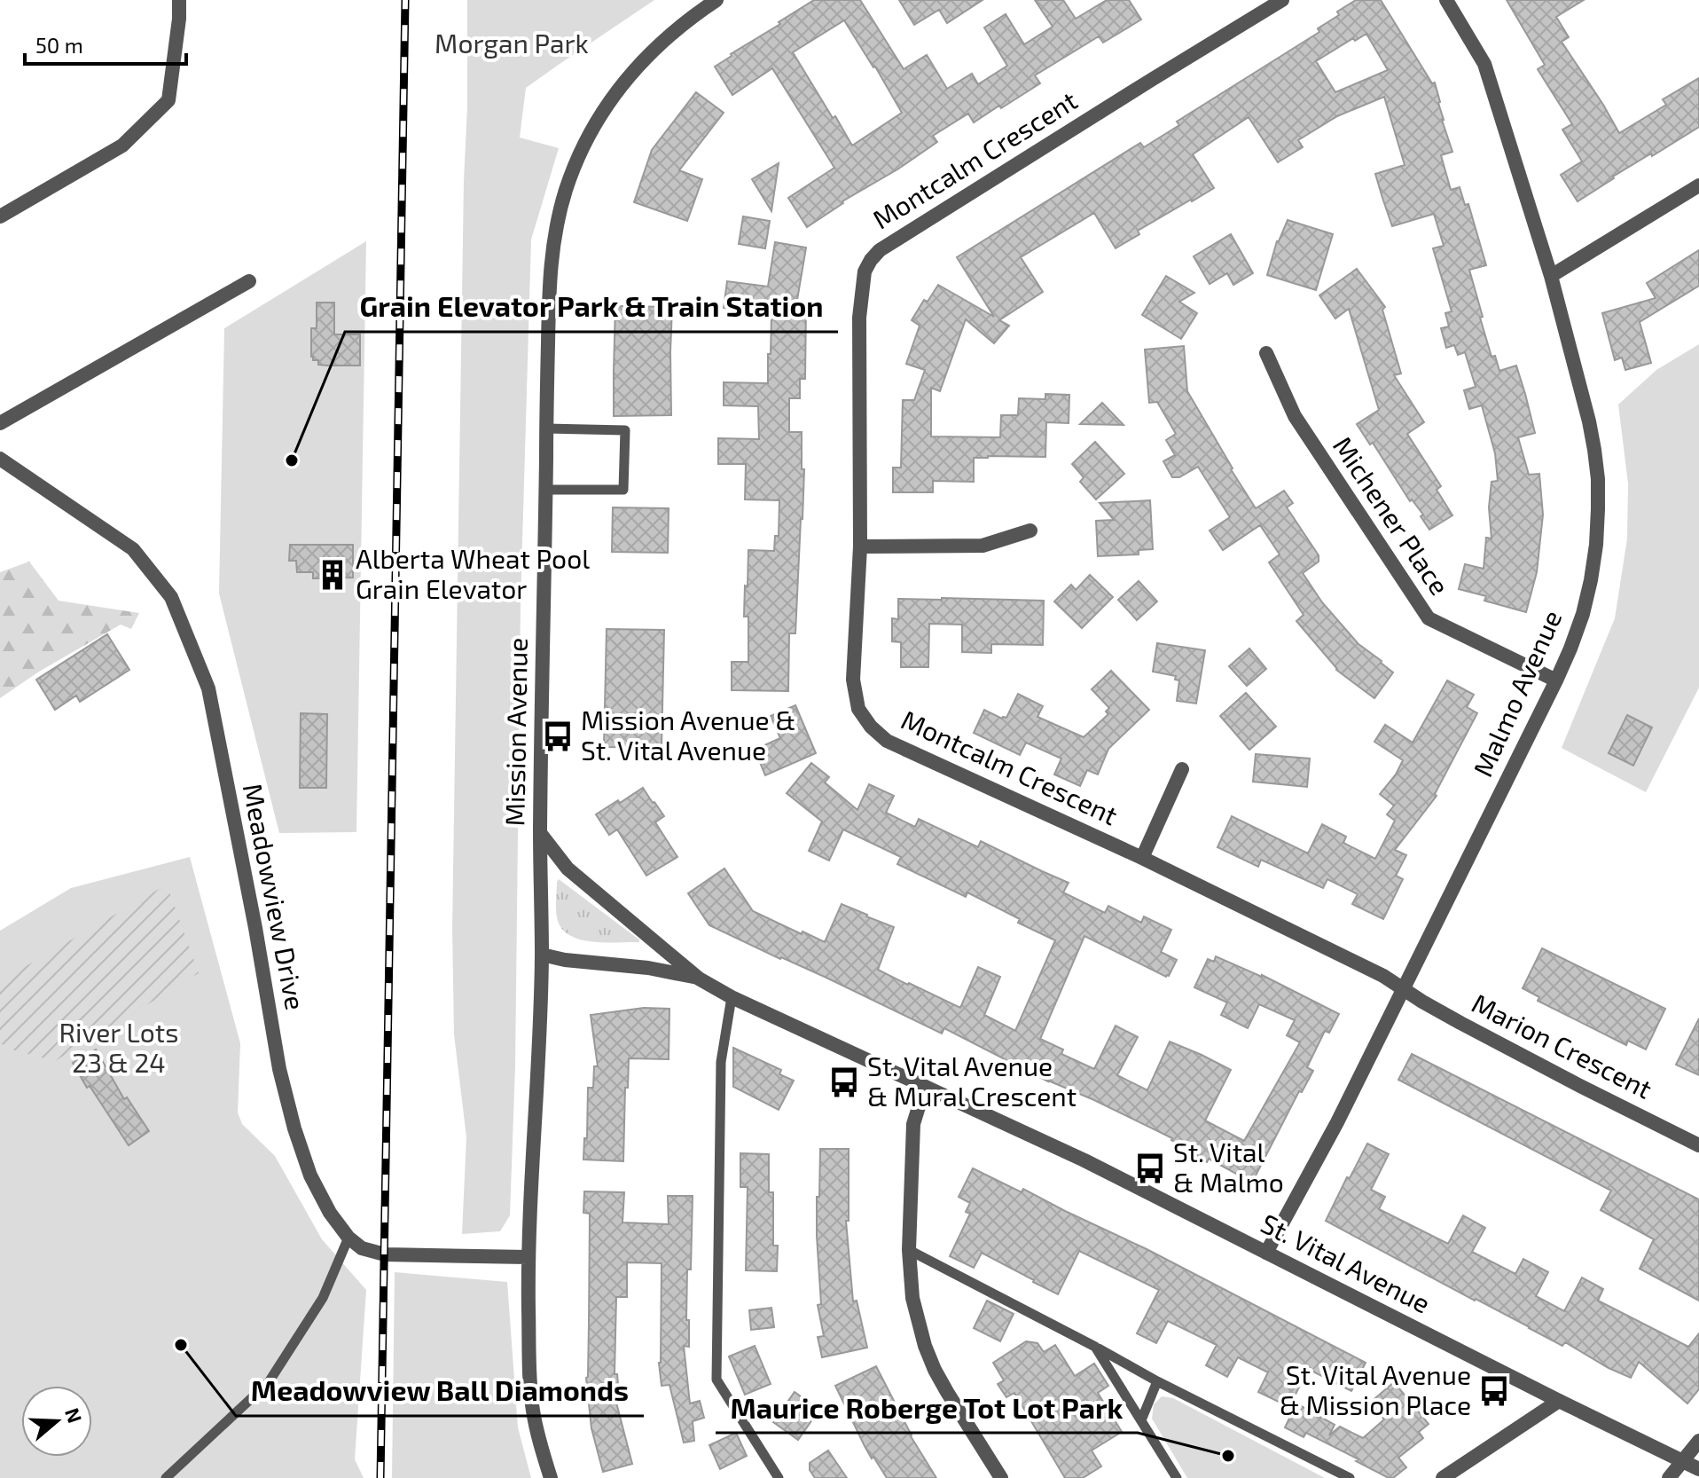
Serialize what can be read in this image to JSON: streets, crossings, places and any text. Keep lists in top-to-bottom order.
{
  "streets": {
    "street": [
      "Montcalm Crescent",
      "Michener Place",
      "Malmo Avenue",
      "Mission Avenue",
      "Meadowview Drive",
      "Marion Crescent",
      "St. Vital Avenue"
    ]
  },
  "crossings": [
    ["Montcalm Crescent", "Malmo Avenue"],
    ["Montcalm Crescent", "Marion Crescent"],
    ["Michener Place", "Malmo Avenue"],
    ["Malmo Avenue", "Marion Crescent"],
    ["Malmo Avenue", "St. Vital Avenue"],
    ["Mission Avenue", "Meadowview Drive"],
    ["Mission Avenue", "St. Vital Avenue"]
  ],
  "parks": ["Morgan Park", "River Lots 23 & 24"],
  "places": {
    "other": ["Grain Elevator Park & Train Station", "Meadowview Ball Diamonds", "Maurice Roberge Tot Lot Park"],
    "building": ["Alberta Wheat Pool Grain Elevator"],
    "bus stop": [
      "Mission Avenue & St. Vital Avenue",
      "St. Vital Avenue & Mural Crescent",
      "St. Vital & Malmo",
      "St. Vital Avenue & Mission Place"
    ]
  },
  "scale_bar": "50 m",
  "north": "right"
}
